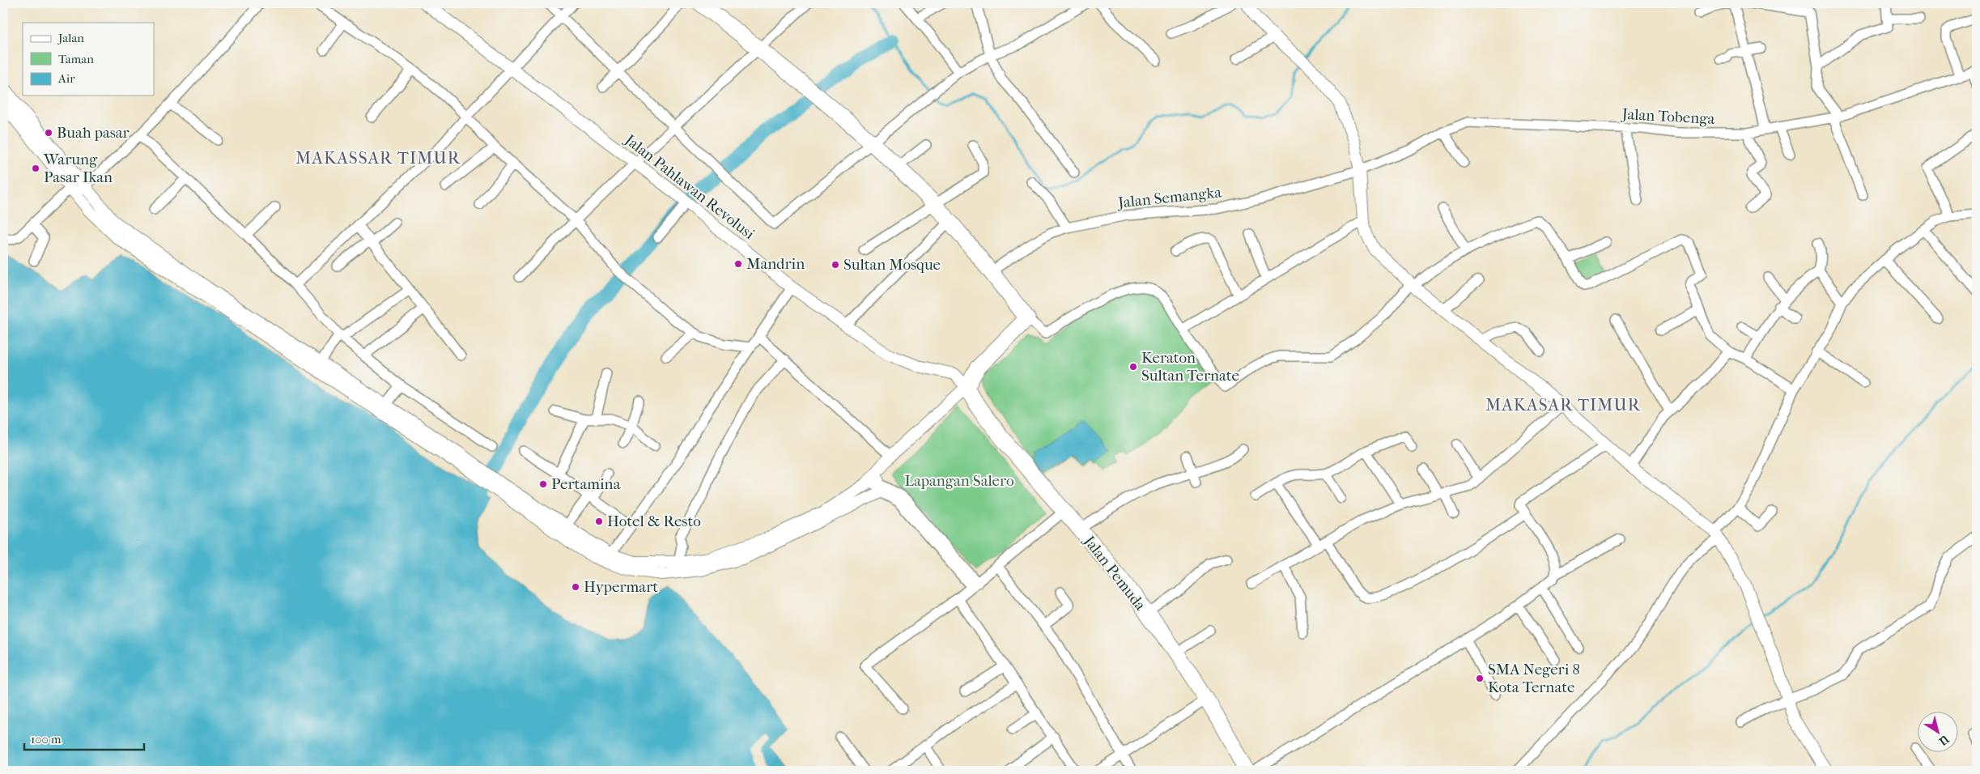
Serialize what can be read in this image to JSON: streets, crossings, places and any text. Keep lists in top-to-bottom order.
{
  "streets": {
    "highway": ["Jalan Pemuda"],
    "street": ["Jalan Tobenga", "Jalan Pahlawan Revolusi", "Jalan Semangka"]
  },
  "crossings": [
    ["Jalan Tobenga", "Jalan Semangka"]
  ],
  "districts": ["MAKASSAR TIMUR", "MAKASAR TIMUR"],
  "parks": ["Lapangan Salero"],
  "places": [
    "Buah pasar",
    "Warung Pasar Ikan",
    "Mandrin",
    "Sultan Mosque",
    "Keraton Sultan Ternate",
    "Pertamina",
    "Hotel & Resto",
    "Hypermart",
    "SMA Negeri 8 Kota Ternate"
  ],
  "legend": ["Jalan", "Taman", "Air"],
  "scale_bar": "100 m",
  "north": "bottom right"
}
